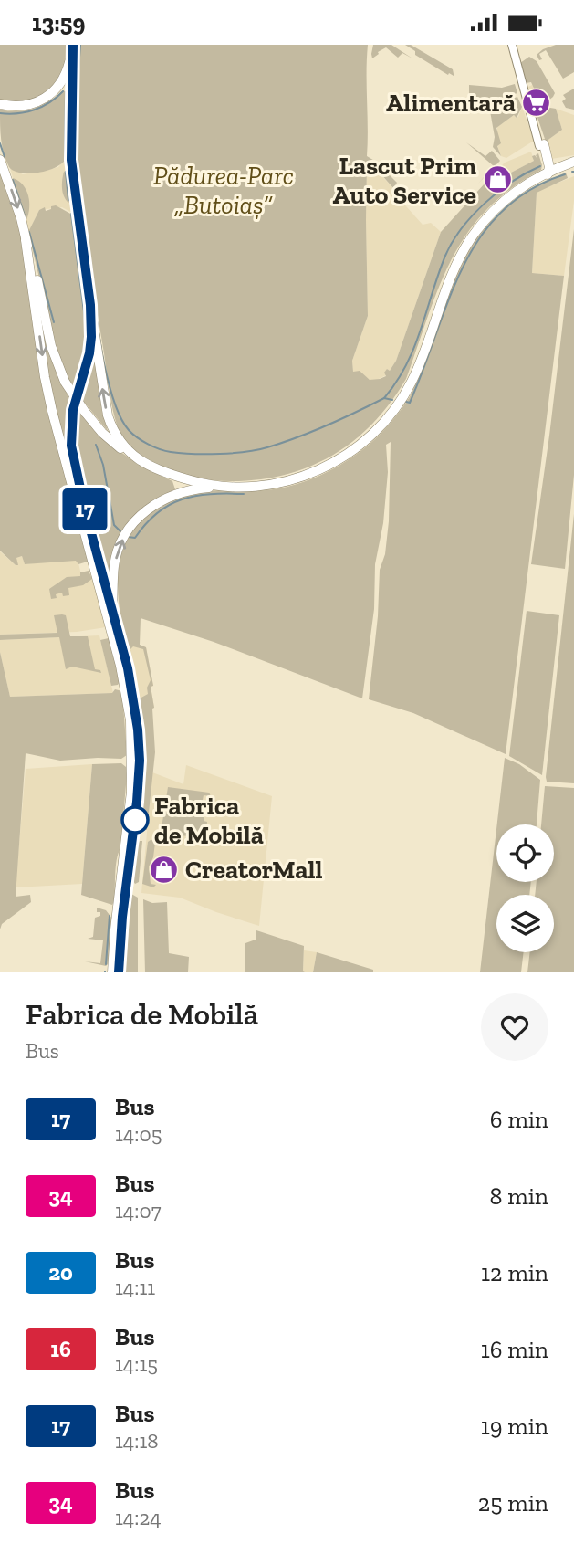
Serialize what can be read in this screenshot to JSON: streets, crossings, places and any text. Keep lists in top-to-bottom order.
{
  "parks": ["Pădurea-Parc „Butoiaș”"],
  "places": {
    "supermarket": ["Alimentară"],
    "shop": ["Lascut Prim Auto Service", "CreatorMall"],
    "other": ["Fabrica de Mobilă"]
  },
  "lines": ["bus line 17"],
  "page": {
    "status": "13:59",
    "on_map": "17",
    "heading": ["Fabrica de Mobilă", "Bus"],
    "list": [
      {
        "mark": "17",
        "name": "Bus",
        "note": "14:05",
        "value": "6 min"
      },
      {
        "mark": "34",
        "name": "Bus",
        "note": "14:07",
        "value": "8 min"
      },
      {
        "mark": "20",
        "name": "Bus",
        "note": "14:11",
        "value": "12 min"
      },
      {
        "mark": "16",
        "name": "Bus",
        "note": "14:15",
        "value": "16 min"
      },
      {
        "mark": "17",
        "name": "Bus",
        "note": "14:18",
        "value": "19 min"
      },
      {
        "mark": "34",
        "name": "Bus",
        "note": "14:24",
        "value": "25 min"
      }
    ]
  }
}
